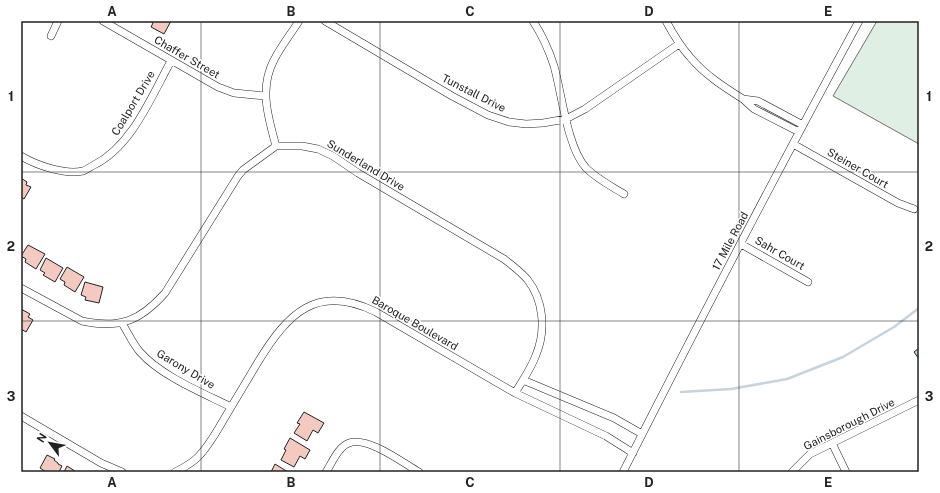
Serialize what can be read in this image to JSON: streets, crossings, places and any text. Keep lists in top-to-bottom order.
{
  "streets": {
    "street": [
      "Chaffer Street",
      "Tunstall Drive",
      "Coalport Drive",
      "Sunderland Drive",
      "Steiner Court",
      "17 Mile Road",
      "Sahr Court",
      "Baroque Boulevard",
      "Garony Drive",
      "Gainsborough Drive"
    ]
  },
  "crossings": [
    ["Chaffer Street", "Coalport Drive"],
    ["Sunderland Drive", "Baroque Boulevard"],
    ["Steiner Court", "17 Mile Road"],
    ["17 Mile Road", "Sahr Court"],
    ["17 Mile Road", "Baroque Boulevard"],
    ["Baroque Boulevard", "Garony Drive"]
  ],
  "north": "top left",
  "grid": {
    "columns": [
      "A",
      "B",
      "C",
      "D",
      "E"
    ],
    "rows": ["1", "2", "3"]
  }
}
